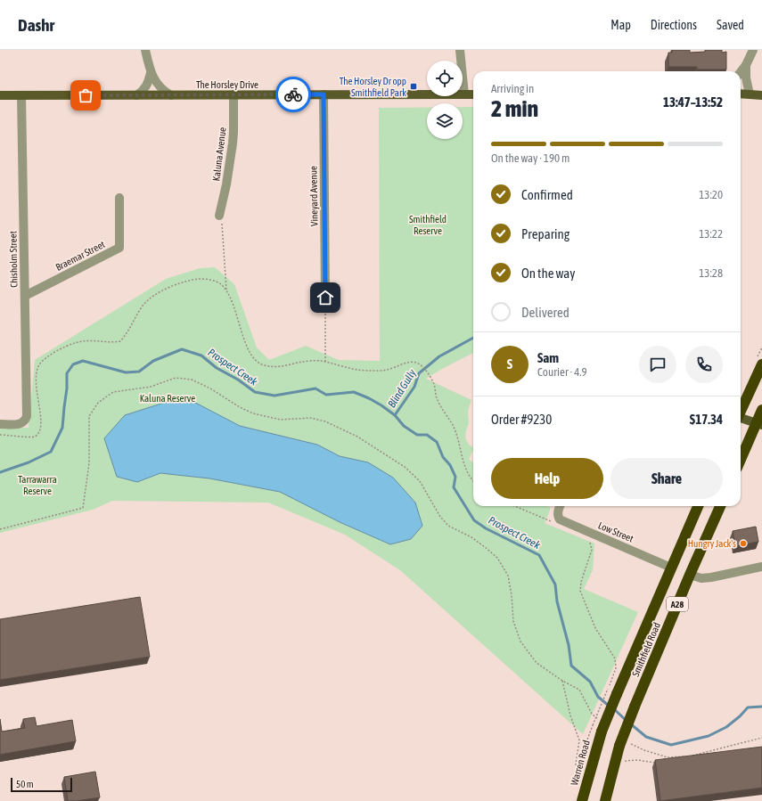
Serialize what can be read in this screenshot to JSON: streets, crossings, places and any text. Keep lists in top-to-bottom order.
{
  "streets": {
    "highway": ["A28", "Smithfield Road", "Warren Road"],
    "main road": ["The Horsley Drive"],
    "street": [
      "Kaluna Avenue",
      "Vineyard Avenue",
      "Braemar Street",
      "Chisholm Street",
      "Low Street"
    ]
  },
  "crossings": [
    ["The Horsley Drive", "Kaluna Avenue"],
    ["The Horsley Drive", "Vineyard Avenue"],
    ["The Horsley Drive", "Chisholm Street"],
    ["Braemar Street", "Chisholm Street"],
    ["Low Street", "Smithfield Road"],
    ["A28", "Smithfield Road"],
    ["A28", "Warren Road"]
  ],
  "water": ["Prospect Creek", "Blind Gully"],
  "parks": ["Smithfield Reserve", "Kaluna Reserve", "Tarrawarra Reserve"],
  "places": {
    "transit": ["The Horsley Dr opp Smithfield Park"],
    "other": ["Hungry Jack's"]
  },
  "scale_bar": "50 m",
  "page": {
    "header": "Dashr",
    "nav": ["Map", "Directions", "Saved"],
    "heading": ["2 min", "Arriving in", "13:47–13:52"],
    "panel": [
      "Sam",
      "Courier · 4.9",
      "Order #9230",
      "$17.34"
    ],
    "bar": "On the way · 190 m",
    "list": [
      ["Confirmed", "13:20"],
      ["Preparing", "13:22"],
      ["On the way", "13:28"],
      "Delivered"
    ],
    "round": "S",
    "buttons": ["Help", "Share"],
    "scale": "50 m"
  }
}
